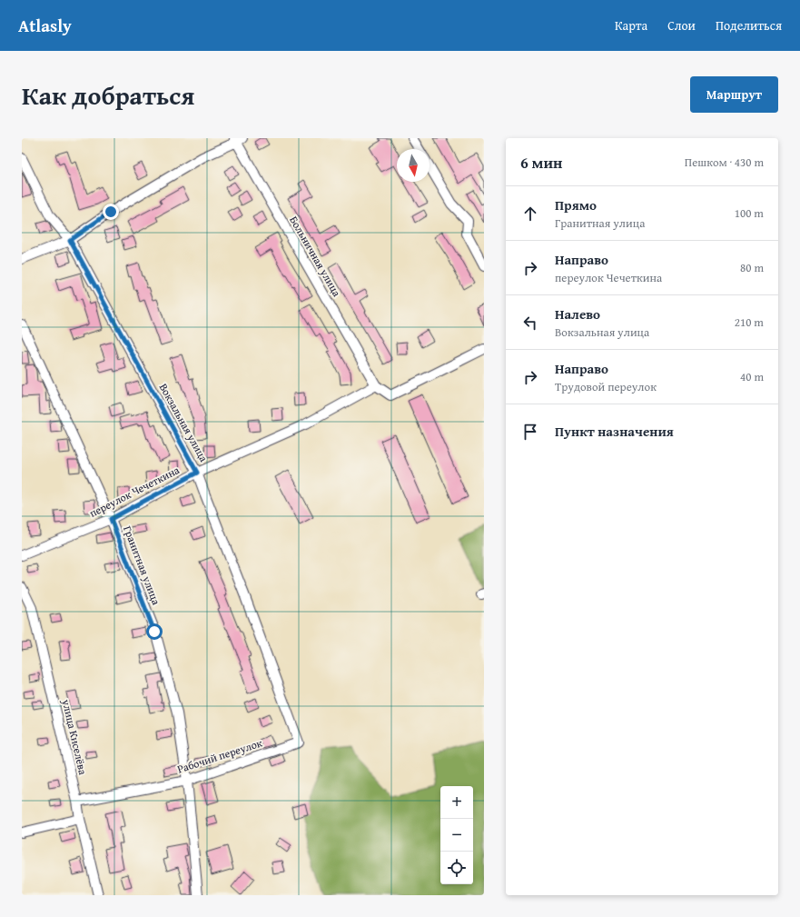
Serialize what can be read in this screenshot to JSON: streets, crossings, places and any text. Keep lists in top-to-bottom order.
{
  "streets": {
    "street": [
      "Больничная улица",
      "Вокзальная улица",
      "переулок Чечеткина",
      "Гранитная улица",
      "улица Киселёва",
      "Рабочий переулок"
    ]
  },
  "crossings": [
    ["Больничная улица", "переулок Чечеткина"],
    ["Вокзальная улица", "переулок Чечеткина"],
    ["Вокзальная улица", "Рабочий переулок"],
    ["переулок Чечеткина", "Гранитная улица"],
    ["Гранитная улица", "Рабочий переулок"],
    ["улица Киселёва", "Рабочий переулок"]
  ],
  "north": "bottom",
  "page": {
    "header": "Atlasly",
    "nav": ["Карта", "Слои", "Поделиться"],
    "title": "Как добраться",
    "buttons": "Маршрут",
    "heading": ["6 мин", "Пешком · 430 m"],
    "list": [
      ["Прямо", "Гранитная улица", "100 m"],
      ["Направо", "переулок Чечеткина", "80 m"],
      ["Налево", "Вокзальная улица", "210 m"],
      ["Направо", "Трудовой переулок", "40 m"],
      "Пункт назначения"
    ],
    "map_buttons": ["+", "−"]
  }
}
